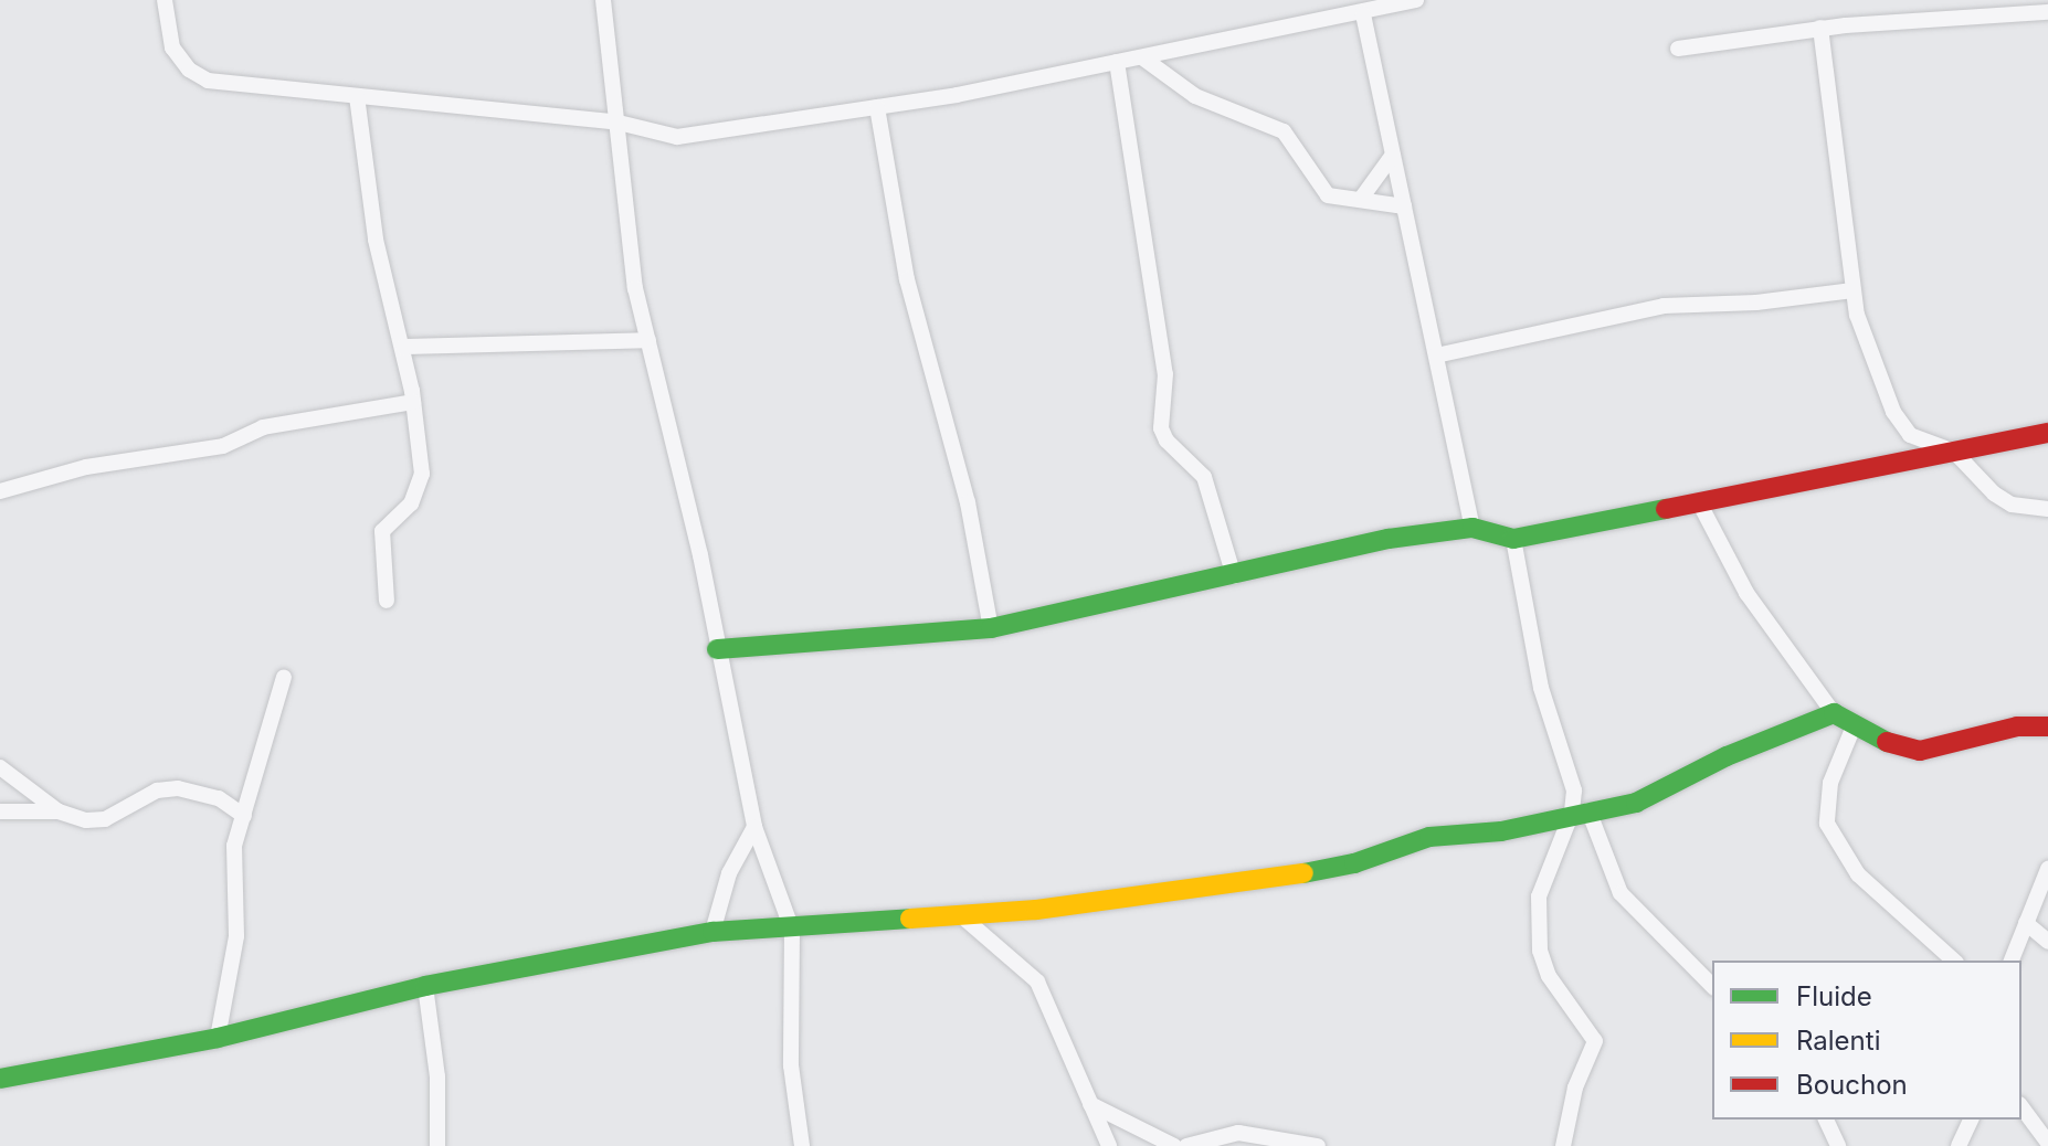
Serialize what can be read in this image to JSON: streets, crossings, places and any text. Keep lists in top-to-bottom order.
{
  "legend": ["Fluide", "Ralenti", "Bouchon"]
}
